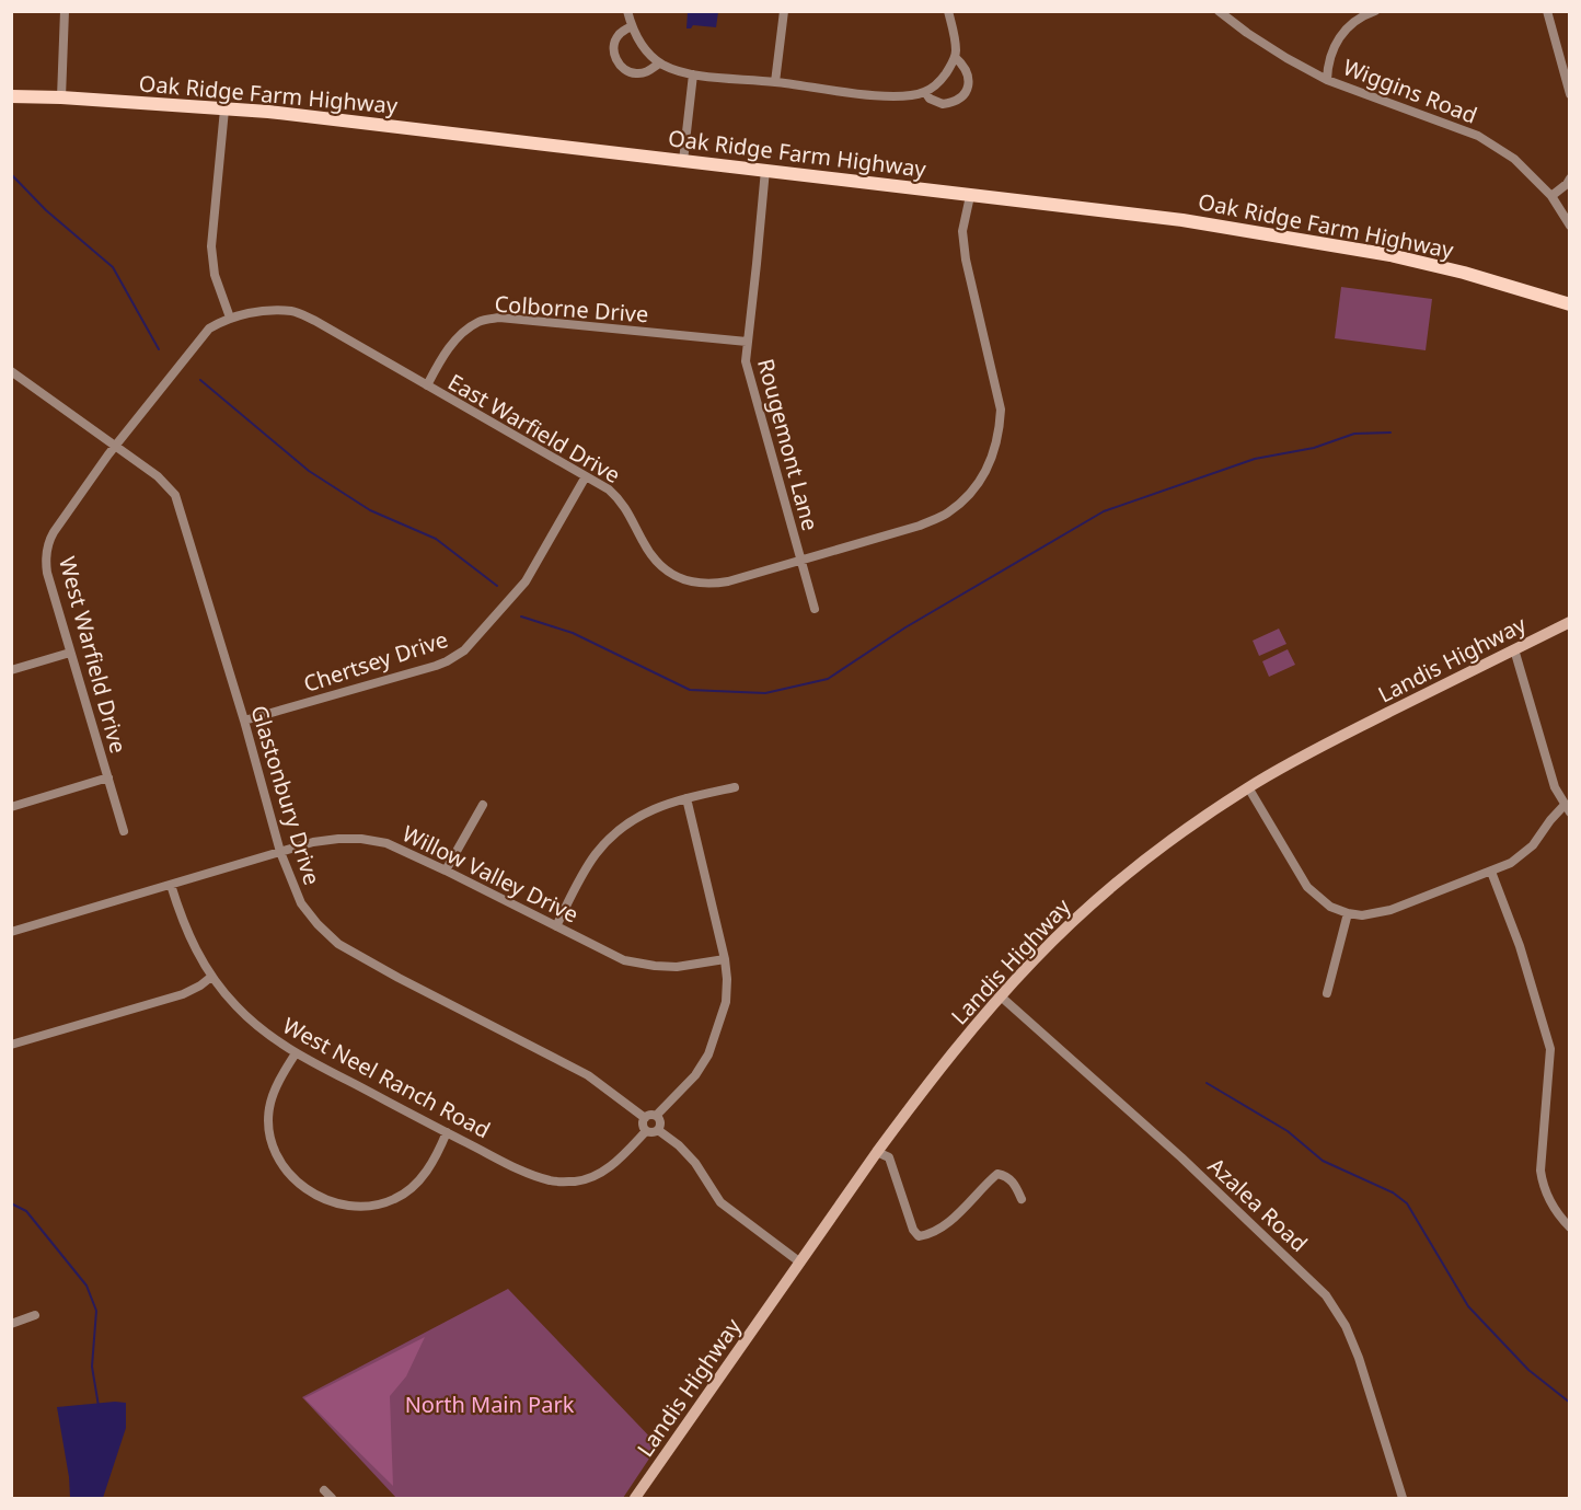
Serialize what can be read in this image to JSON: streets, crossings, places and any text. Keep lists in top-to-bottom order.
{
  "streets": {
    "main road": ["Oak Ridge Farm Highway", "Landis Highway"],
    "street": [
      "Wiggins Road",
      "Colborne Drive",
      "East Warfield Drive",
      "Rougemont Lane",
      "West Warfield Drive",
      "Chertsey Drive",
      "Glastonbury Drive",
      "Willow Valley Drive",
      "West Neel Ranch Road",
      "Azalea Road"
    ]
  },
  "crossings": [
    ["Oak Ridge Farm Highway", "East Warfield Drive"],
    ["Oak Ridge Farm Highway", "Rougemont Lane"],
    ["Colborne Drive", "East Warfield Drive"],
    ["Colborne Drive", "Rougemont Lane"],
    ["East Warfield Drive", "Rougemont Lane"],
    ["East Warfield Drive", "West Warfield Drive"],
    ["East Warfield Drive", "Chertsey Drive"],
    ["West Warfield Drive", "Glastonbury Drive"],
    ["Landis Highway", "Azalea Road"],
    ["Chertsey Drive", "Glastonbury Drive"],
    ["Glastonbury Drive", "Willow Valley Drive"],
    ["Glastonbury Drive", "West Neel Ranch Road"],
    ["Willow Valley Drive", "West Neel Ranch Road"]
  ],
  "parks": ["North Main Park"]
}
